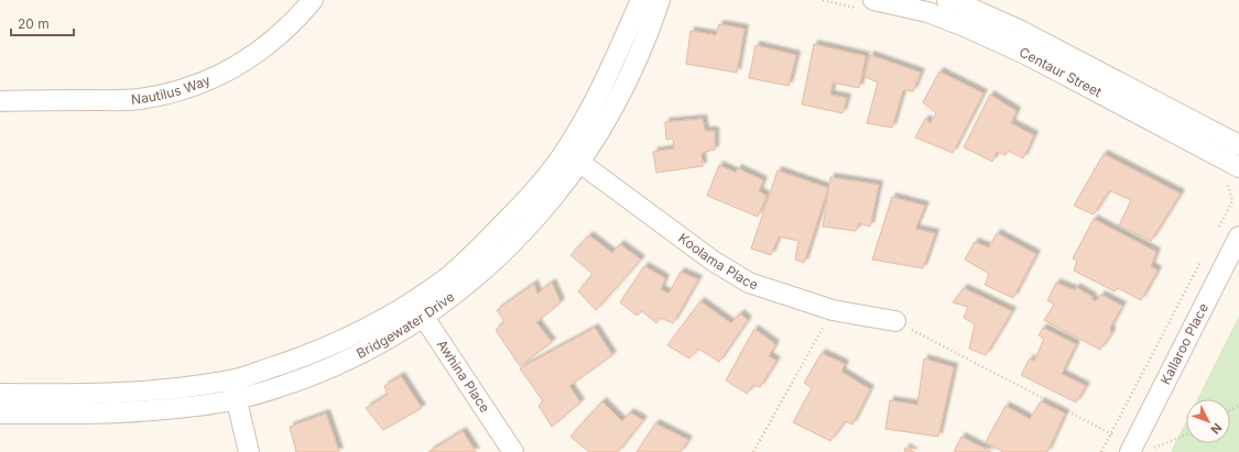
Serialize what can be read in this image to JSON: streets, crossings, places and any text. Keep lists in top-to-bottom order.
{
  "streets": {
    "street": [
      "Centaur Street",
      "Nautilus Way",
      "Koolama Place",
      "Bridgewater Drive",
      "Kallaroo Place",
      "Awhina Place"
    ]
  },
  "crossings": [
    ["Koolama Place", "Bridgewater Drive"],
    ["Bridgewater Drive", "Awhina Place"]
  ],
  "scale_bar": "20 m",
  "north": "bottom right"
}
